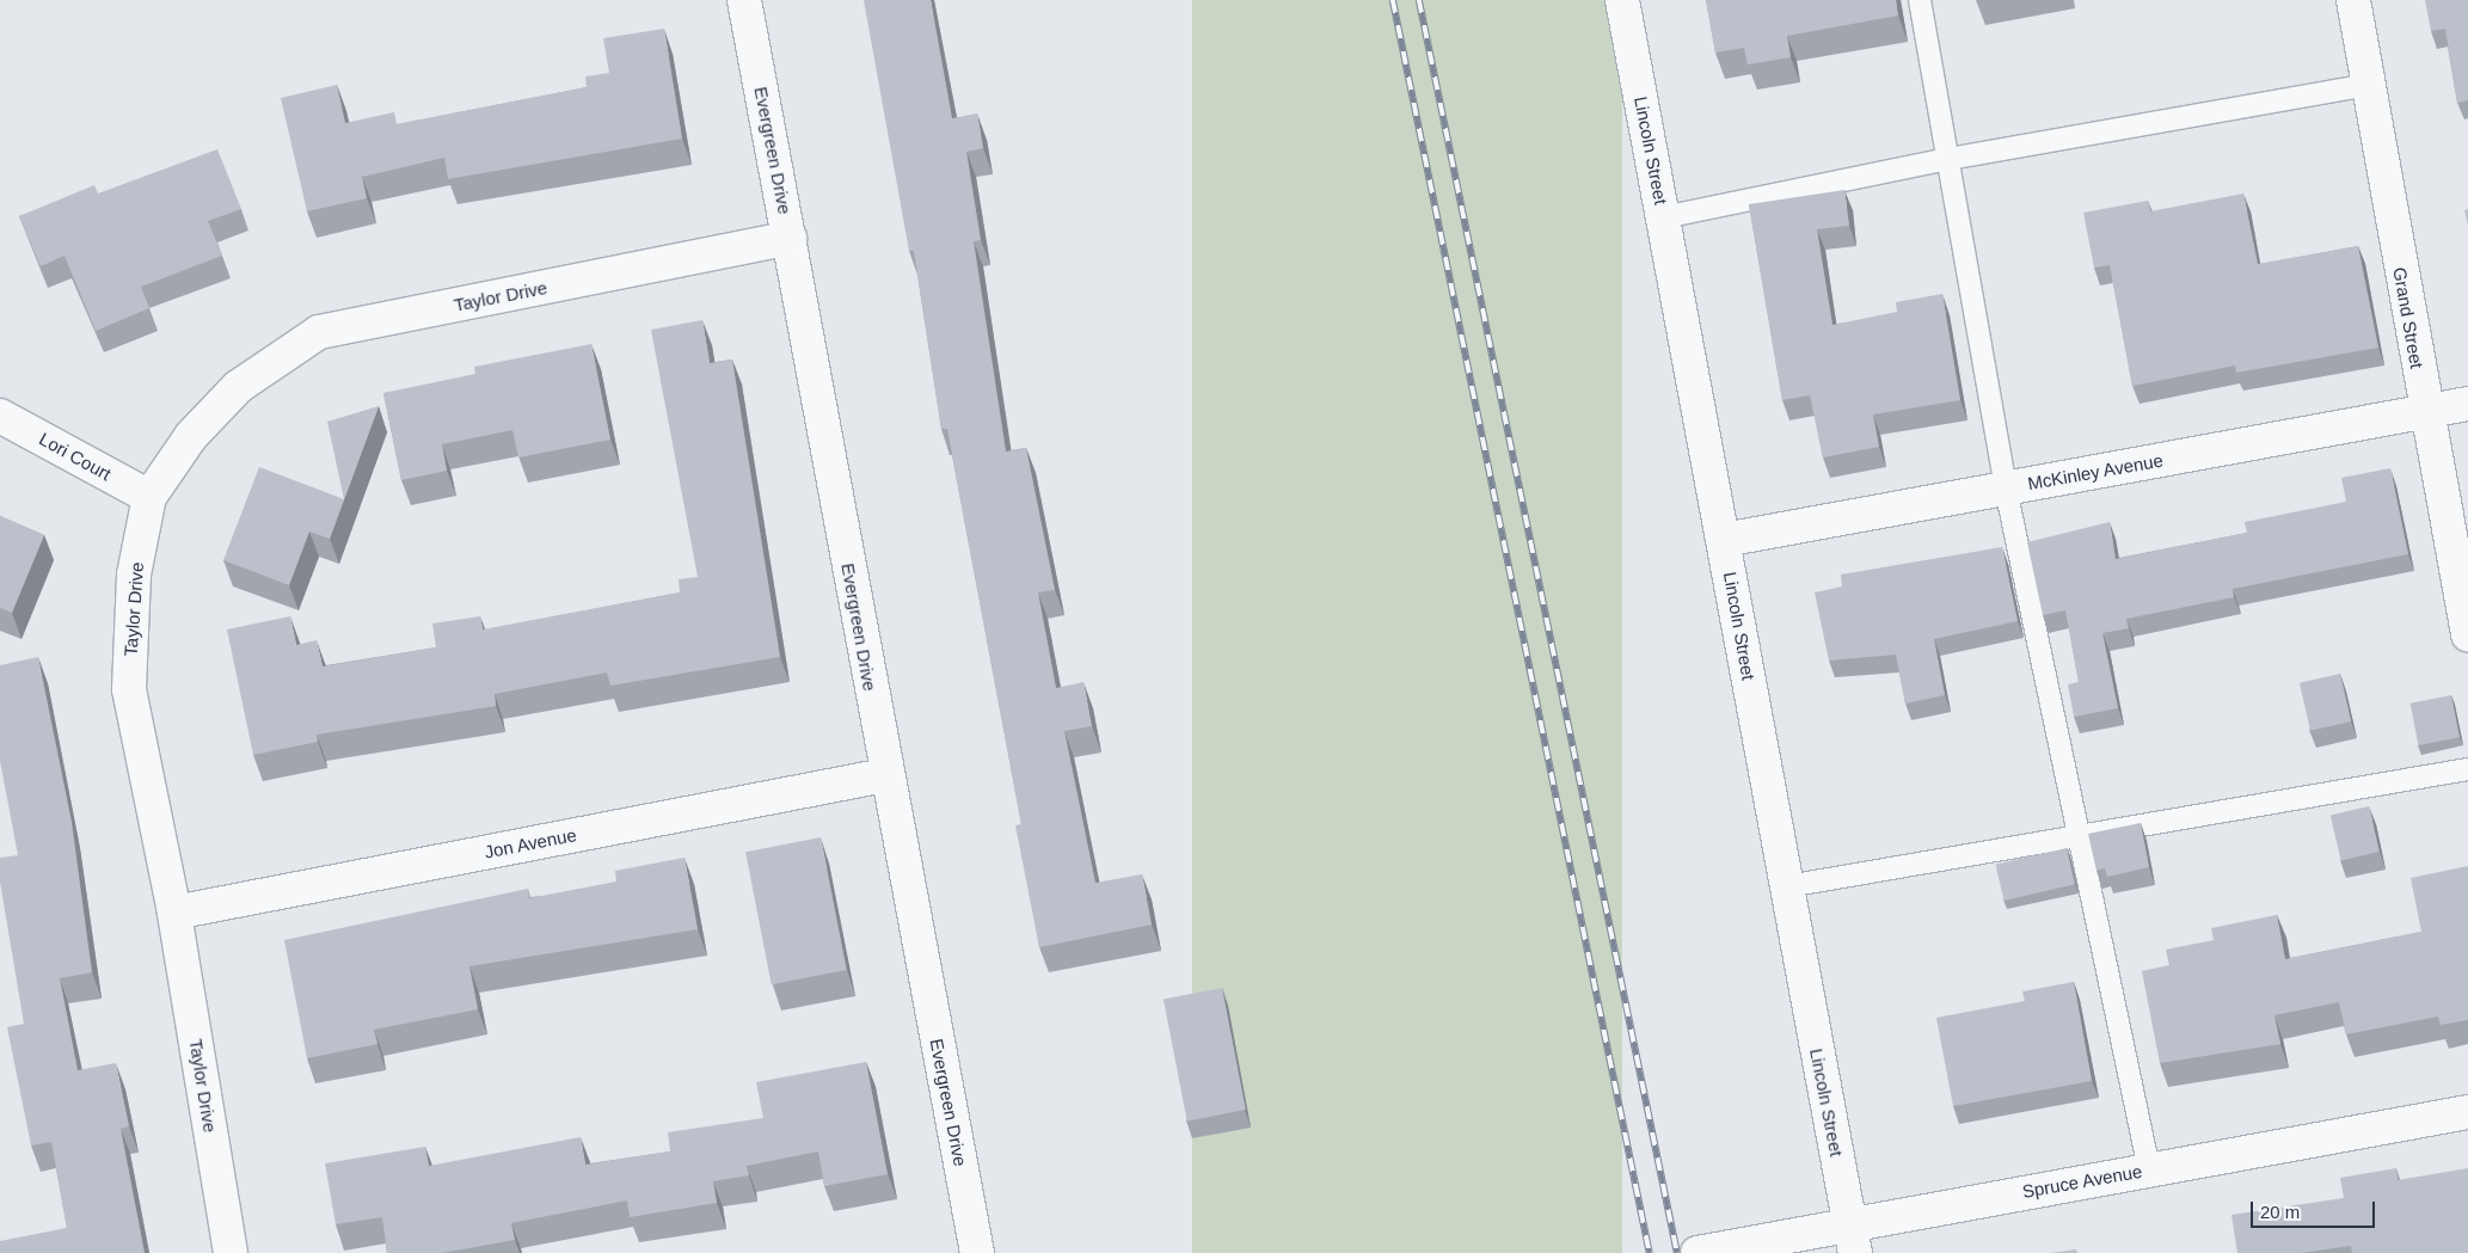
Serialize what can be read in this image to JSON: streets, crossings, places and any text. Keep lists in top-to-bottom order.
{
  "streets": {
    "street": [
      "Evergreen Drive",
      "Lincoln Street",
      "Taylor Drive",
      "Grand Street",
      "Lori Court",
      "McKinley Avenue",
      "Jon Avenue",
      "Spruce Avenue"
    ]
  },
  "crossings": [
    ["Evergreen Drive", "Taylor Drive"],
    ["Evergreen Drive", "Jon Avenue"],
    ["Lincoln Street", "McKinley Avenue"],
    ["Lincoln Street", "Spruce Avenue"],
    ["Taylor Drive", "Lori Court"],
    ["Taylor Drive", "Jon Avenue"],
    ["Grand Street", "McKinley Avenue"]
  ],
  "scale_bar": "20 m"
}
